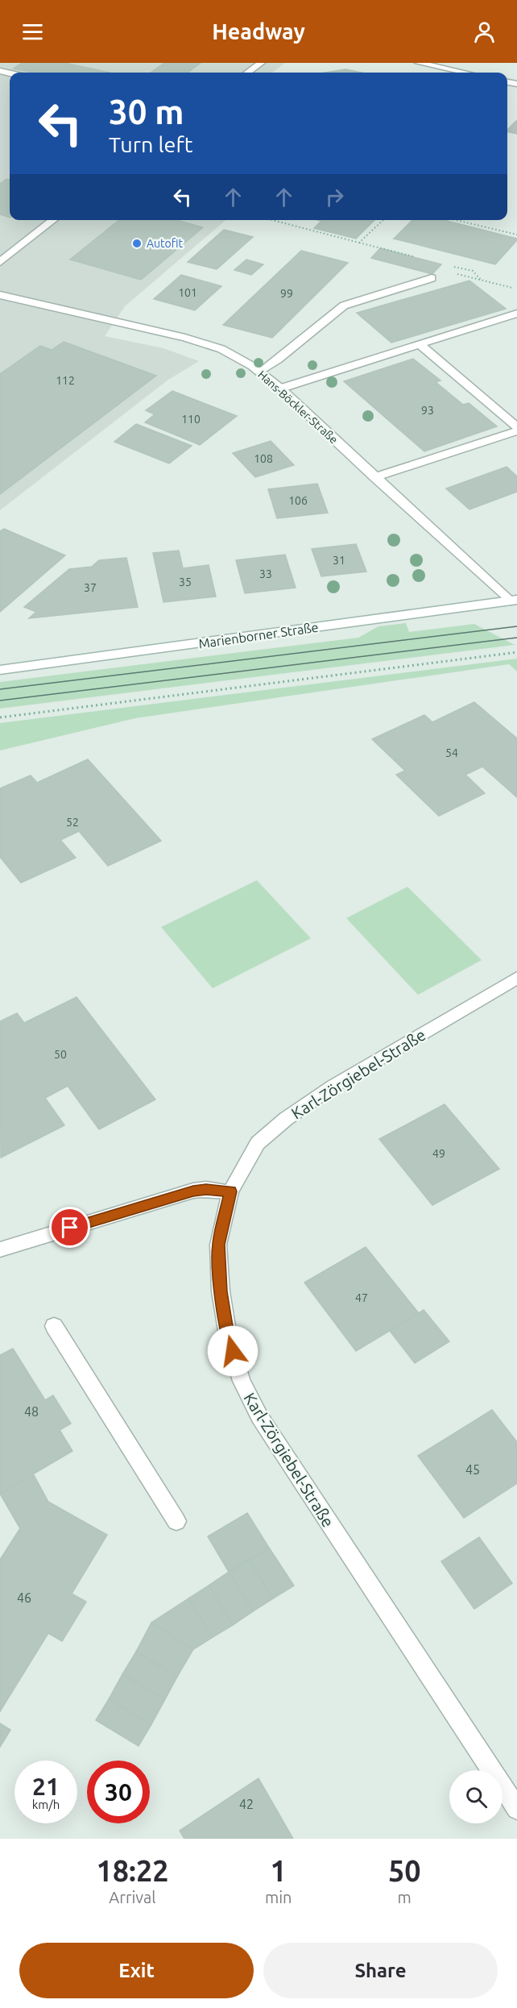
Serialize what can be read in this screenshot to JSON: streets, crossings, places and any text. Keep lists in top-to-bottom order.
{
  "streets": {
    "street": ["Hans-Böckler-Straße", "Marienborner Straße", "Karl-Zörgiebel-Straße"]
  },
  "crossings": [
    ["Hans-Böckler-Straße", "Marienborner Straße"]
  ],
  "places": ["Autofit"],
  "house_numbers": [
    "101",
    "99",
    "112",
    "93",
    "110",
    "108",
    "106",
    "31",
    "33",
    "35",
    "37",
    "54",
    "52",
    "50",
    "49",
    "47",
    "48",
    "45",
    "46",
    "42"
  ],
  "page": {
    "header": "Headway",
    "turn": ["30 m", "Turn left"],
    "speed": "21 km/h",
    "limit": "30",
    "eta": [
      "18:22",
      "Arrival",
      "1",
      "min",
      "50",
      "m"
    ],
    "buttons": ["Exit", "Share"]
  }
}
